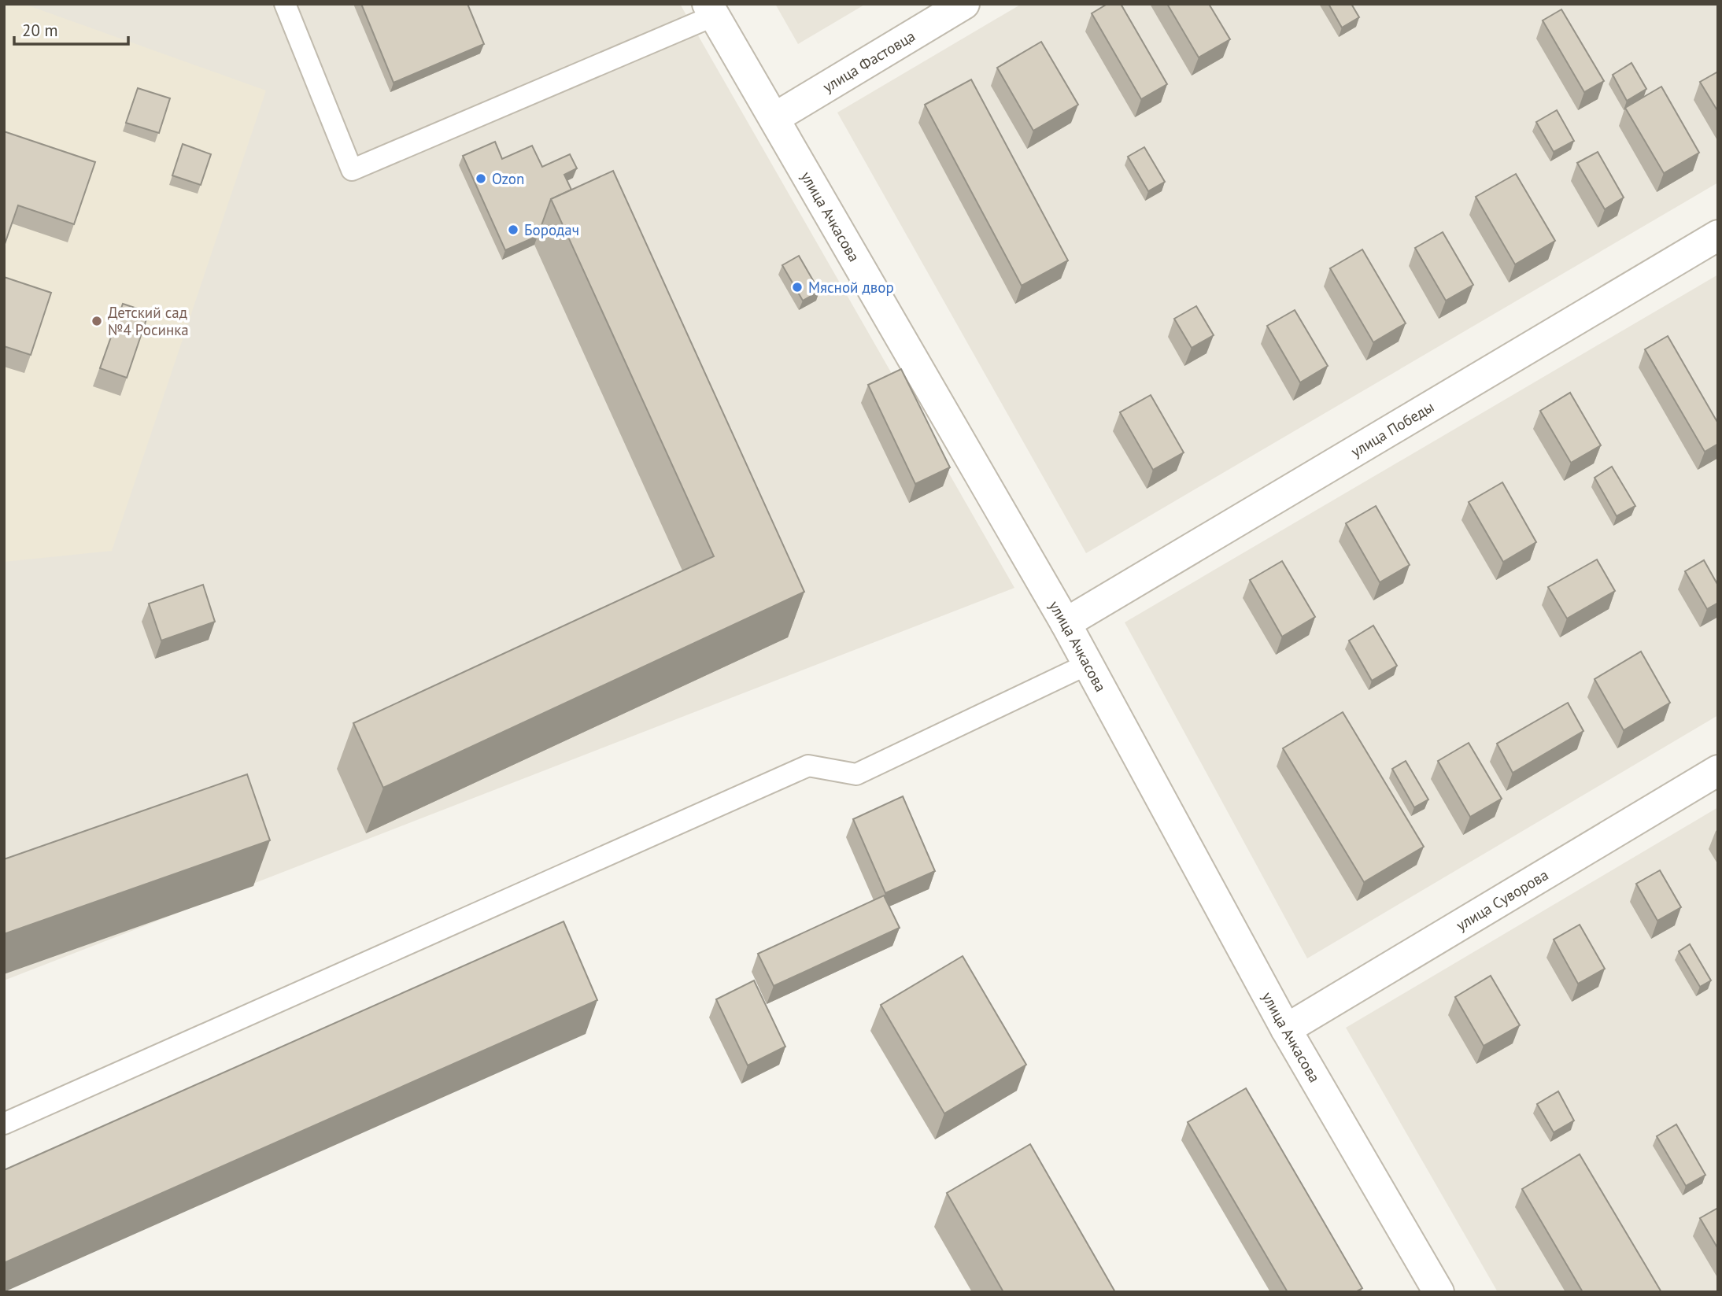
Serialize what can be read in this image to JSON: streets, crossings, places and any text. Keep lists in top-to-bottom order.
{
  "streets": {
    "street": [
      "улица Фастовца",
      "улица Ачкасова",
      "улица Победы",
      "улица Суворова"
    ]
  },
  "crossings": [
    ["улица Фастовца", "улица Ачкасова"],
    ["улица Ачкасова", "улица Победы"],
    ["улица Ачкасова", "улица Суворова"]
  ],
  "places": [
    "Ozon",
    "Бородач",
    "Мясной двор",
    "Детский сад №4 Росинка"
  ],
  "scale_bar": "20 m"
}
